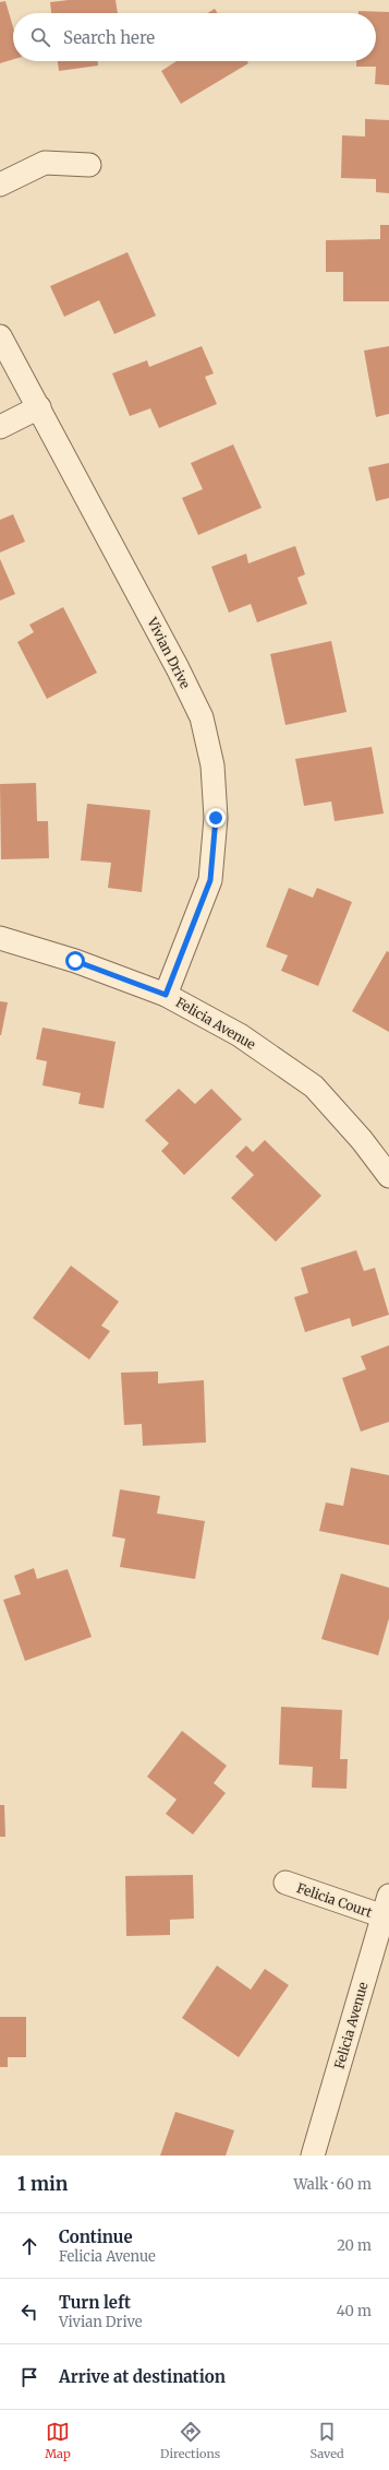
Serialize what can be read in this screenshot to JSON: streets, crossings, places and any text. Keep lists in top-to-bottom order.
{
  "streets": {
    "street": ["Vivian Drive", "Felicia Avenue", "Felicia Court"]
  },
  "crossings": [
    ["Vivian Drive", "Felicia Avenue"],
    ["Felicia Avenue", "Felicia Court"]
  ],
  "page": {
    "search": "Search here",
    "heading": ["1 min", "Walk · 60 m"],
    "list": [
      ["Continue", "Felicia Avenue", "20 m"],
      ["Turn left", "Vivian Drive", "40 m"],
      "Arrive at destination"
    ],
    "nav": ["Map", "Directions", "Saved"]
  }
}
